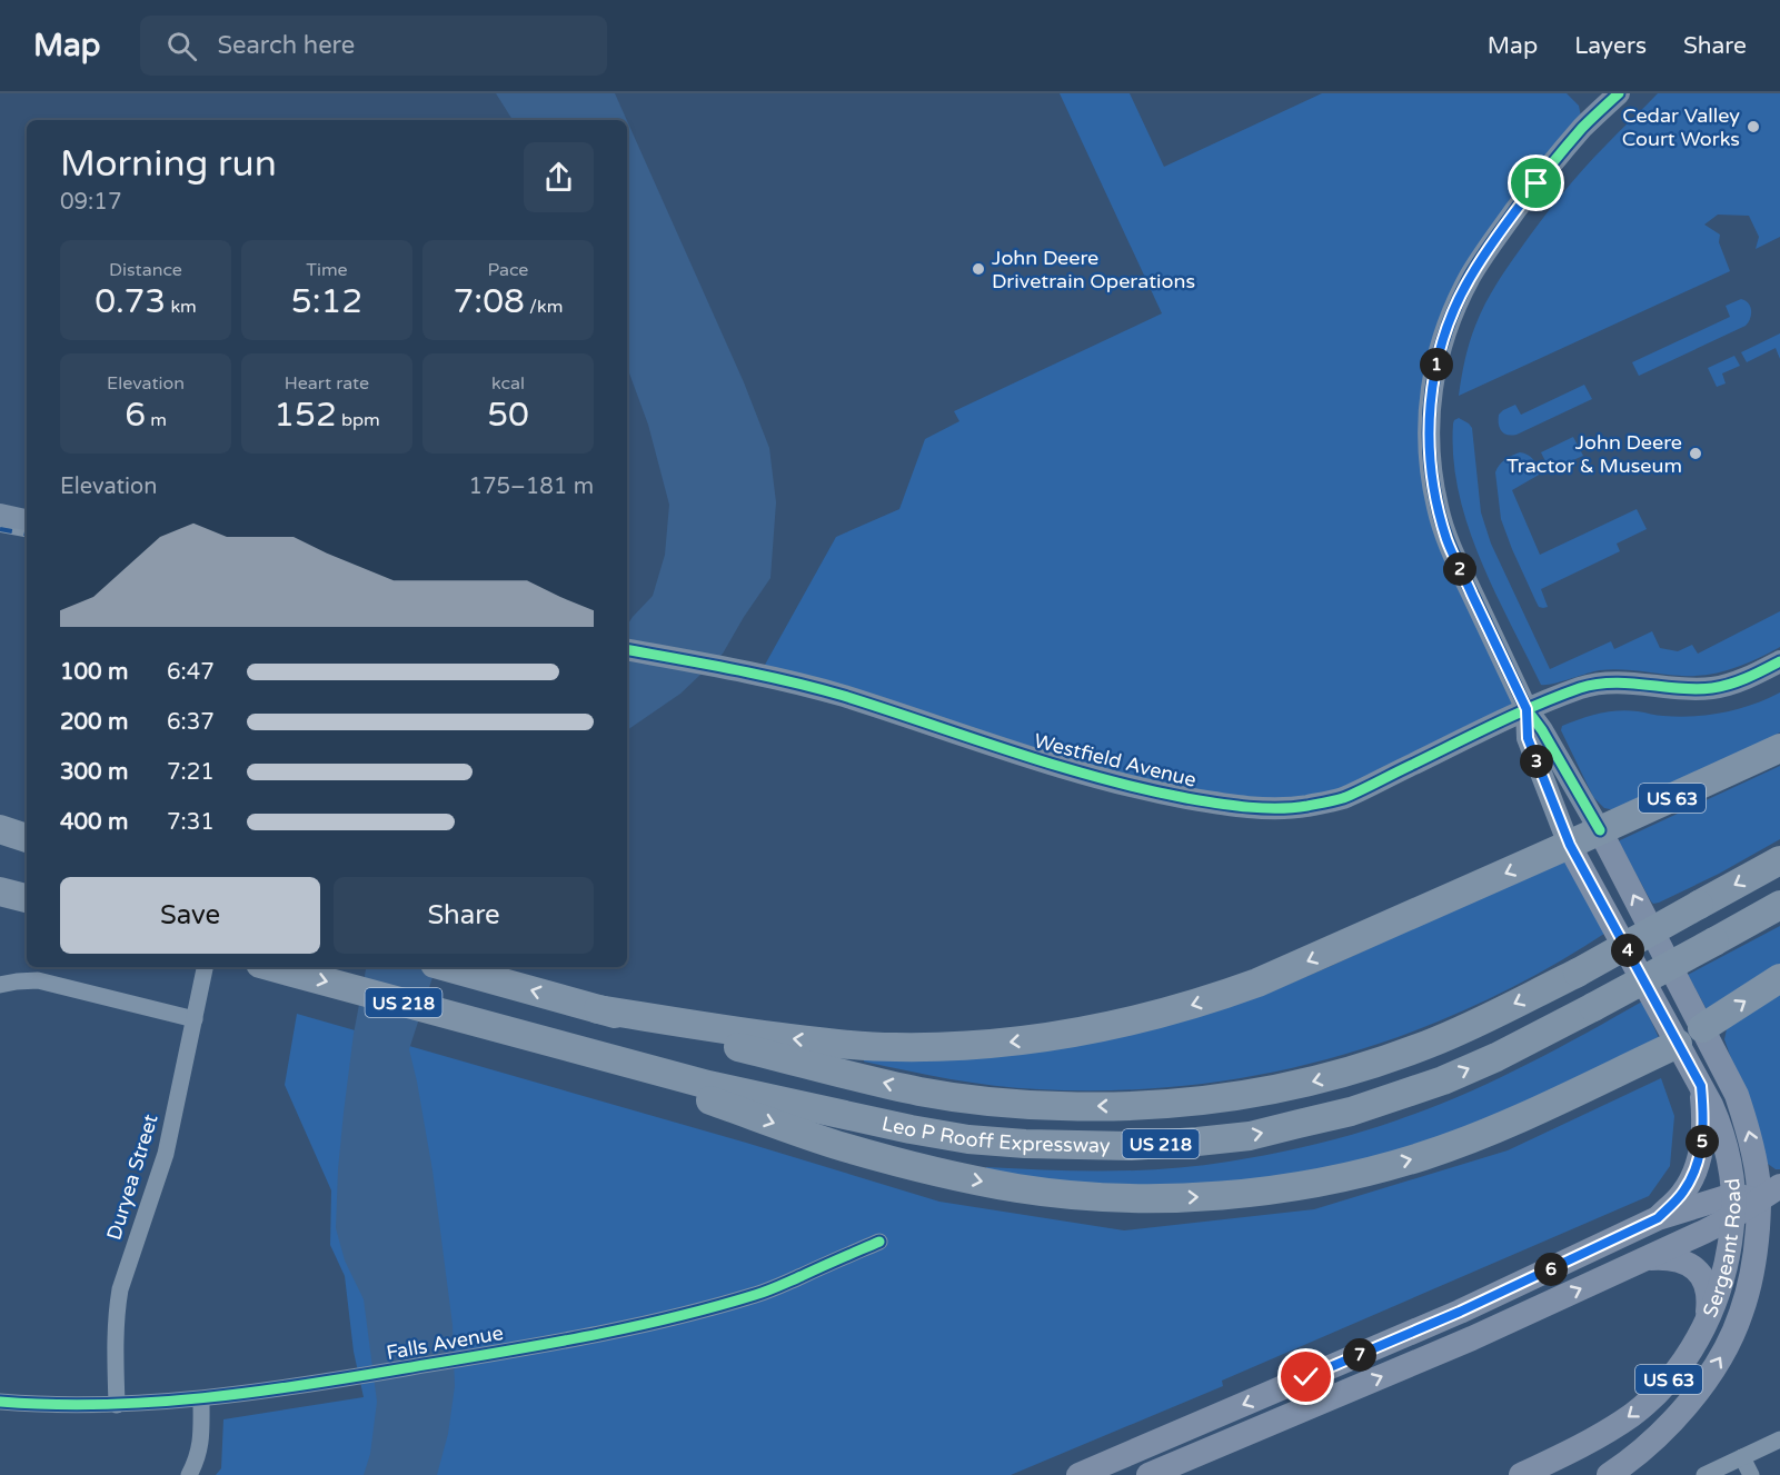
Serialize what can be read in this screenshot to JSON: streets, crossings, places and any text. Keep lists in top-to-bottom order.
{
  "streets": {
    "highway": ["US 63", "US 218", "Leo P Rooff Expressway"],
    "main road": ["Sergeant Road"],
    "street": ["Westfield Avenue", "Duryea Street", "Falls Avenue"]
  },
  "crossings": [
    ["US 63", "Sergeant Road"],
    ["US 218", "Leo P Rooff Expressway"],
    ["Duryea Street", "Falls Avenue"]
  ],
  "places": ["Cedar Valley Court Works", "John Deere Drivetrain Operations", "John Deere Tractor & Museum"],
  "page": {
    "header": "Map",
    "search": "Search here",
    "nav": ["Map", "Layers", "Share"],
    "heading": ["Morning run", "09:17"],
    "stats": [
      ["Distance", "0.73 km"],
      ["Time", "5:12"],
      ["Pace", "7:08 /km"],
      ["Elevation", "6 m"],
      ["Heart rate", "152 bpm"],
      ["kcal", "50"]
    ],
    "pins": [
      "1",
      "2",
      "3",
      "4",
      "5",
      "6",
      "7"
    ],
    "chart": ["Elevation", "175–181 m"],
    "list": [
      {
        "name": "100 m",
        "note": "6:47"
      },
      {
        "name": "200 m",
        "note": "6:37"
      },
      {
        "name": "300 m",
        "note": "7:21"
      },
      {
        "name": "400 m",
        "note": "7:31"
      }
    ],
    "buttons": ["Save", "Share"]
  }
}
